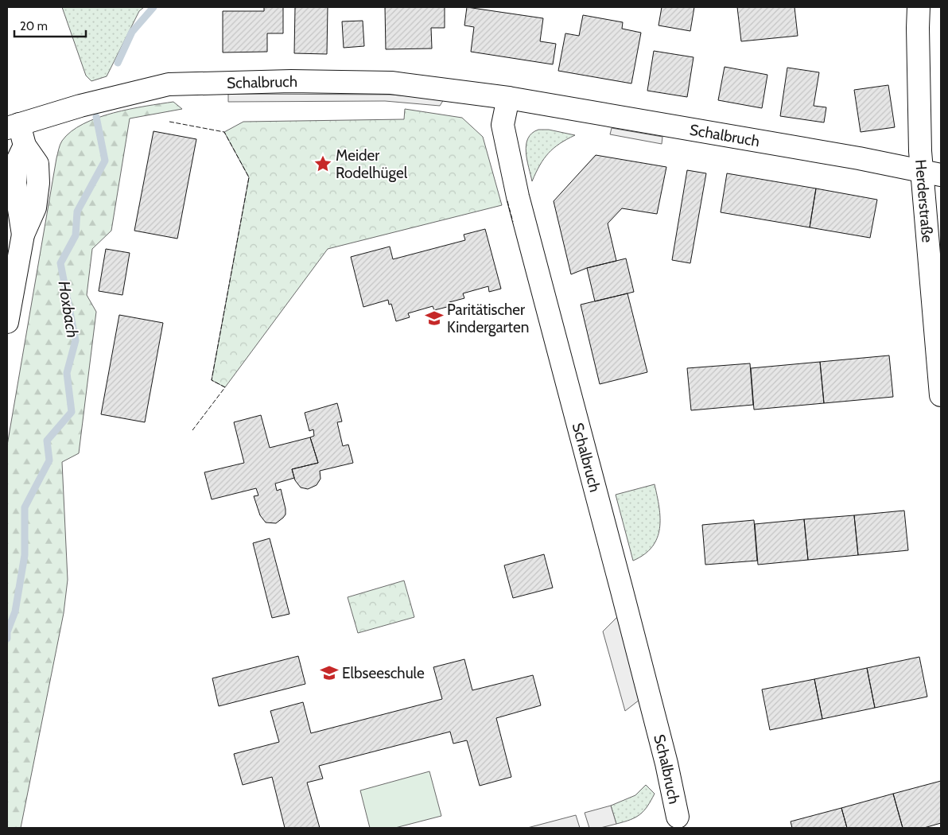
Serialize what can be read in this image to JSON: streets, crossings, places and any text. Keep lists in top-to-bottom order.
{
  "streets": {
    "street": ["Schalbruch", "Herderstraße"]
  },
  "crossings": [
    ["Schalbruch", "Herderstraße"]
  ],
  "water": ["Hoxbach"],
  "places": {
    "place": ["Meider Rodelhügel"],
    "school or university": ["Paritätischer Kindergarten", "Elbseeschule"]
  },
  "scale_bar": "20 m"
}
